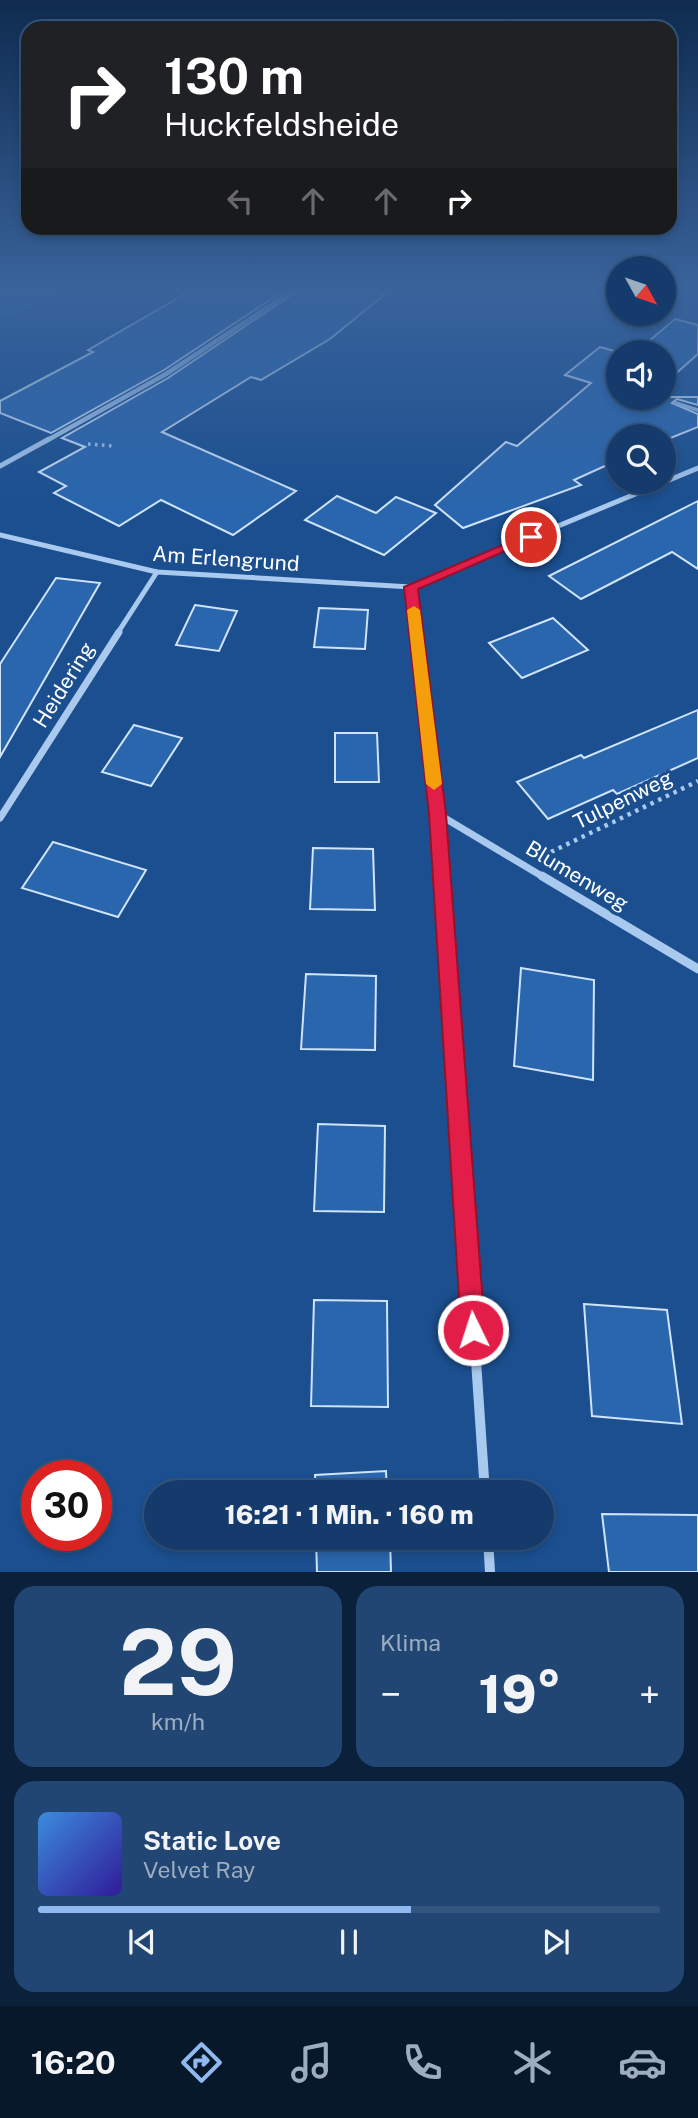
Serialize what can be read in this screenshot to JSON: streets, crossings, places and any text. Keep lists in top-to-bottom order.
{
  "streets": {
    "street": ["Am Erlengrund", "Heidering", "Blumenweg"],
    "path": ["Tulpenweg"]
  },
  "crossings": [
    ["Am Erlengrund", "Heidering"],
    ["Tulpenweg", "Blumenweg"]
  ],
  "north": "bottom right",
  "page": {
    "turn": ["130 m", "Huckfeldsheide"],
    "limit": "30",
    "trip": "16:21 · 1 Min. · 160 m",
    "tile": [
      ["29", "km/h"],
      "Klima"
    ],
    "heat": ["−", "19°", "+"],
    "song": ["Static Love", "Velvet Ray"],
    "tabs": "16:20"
  }
}
